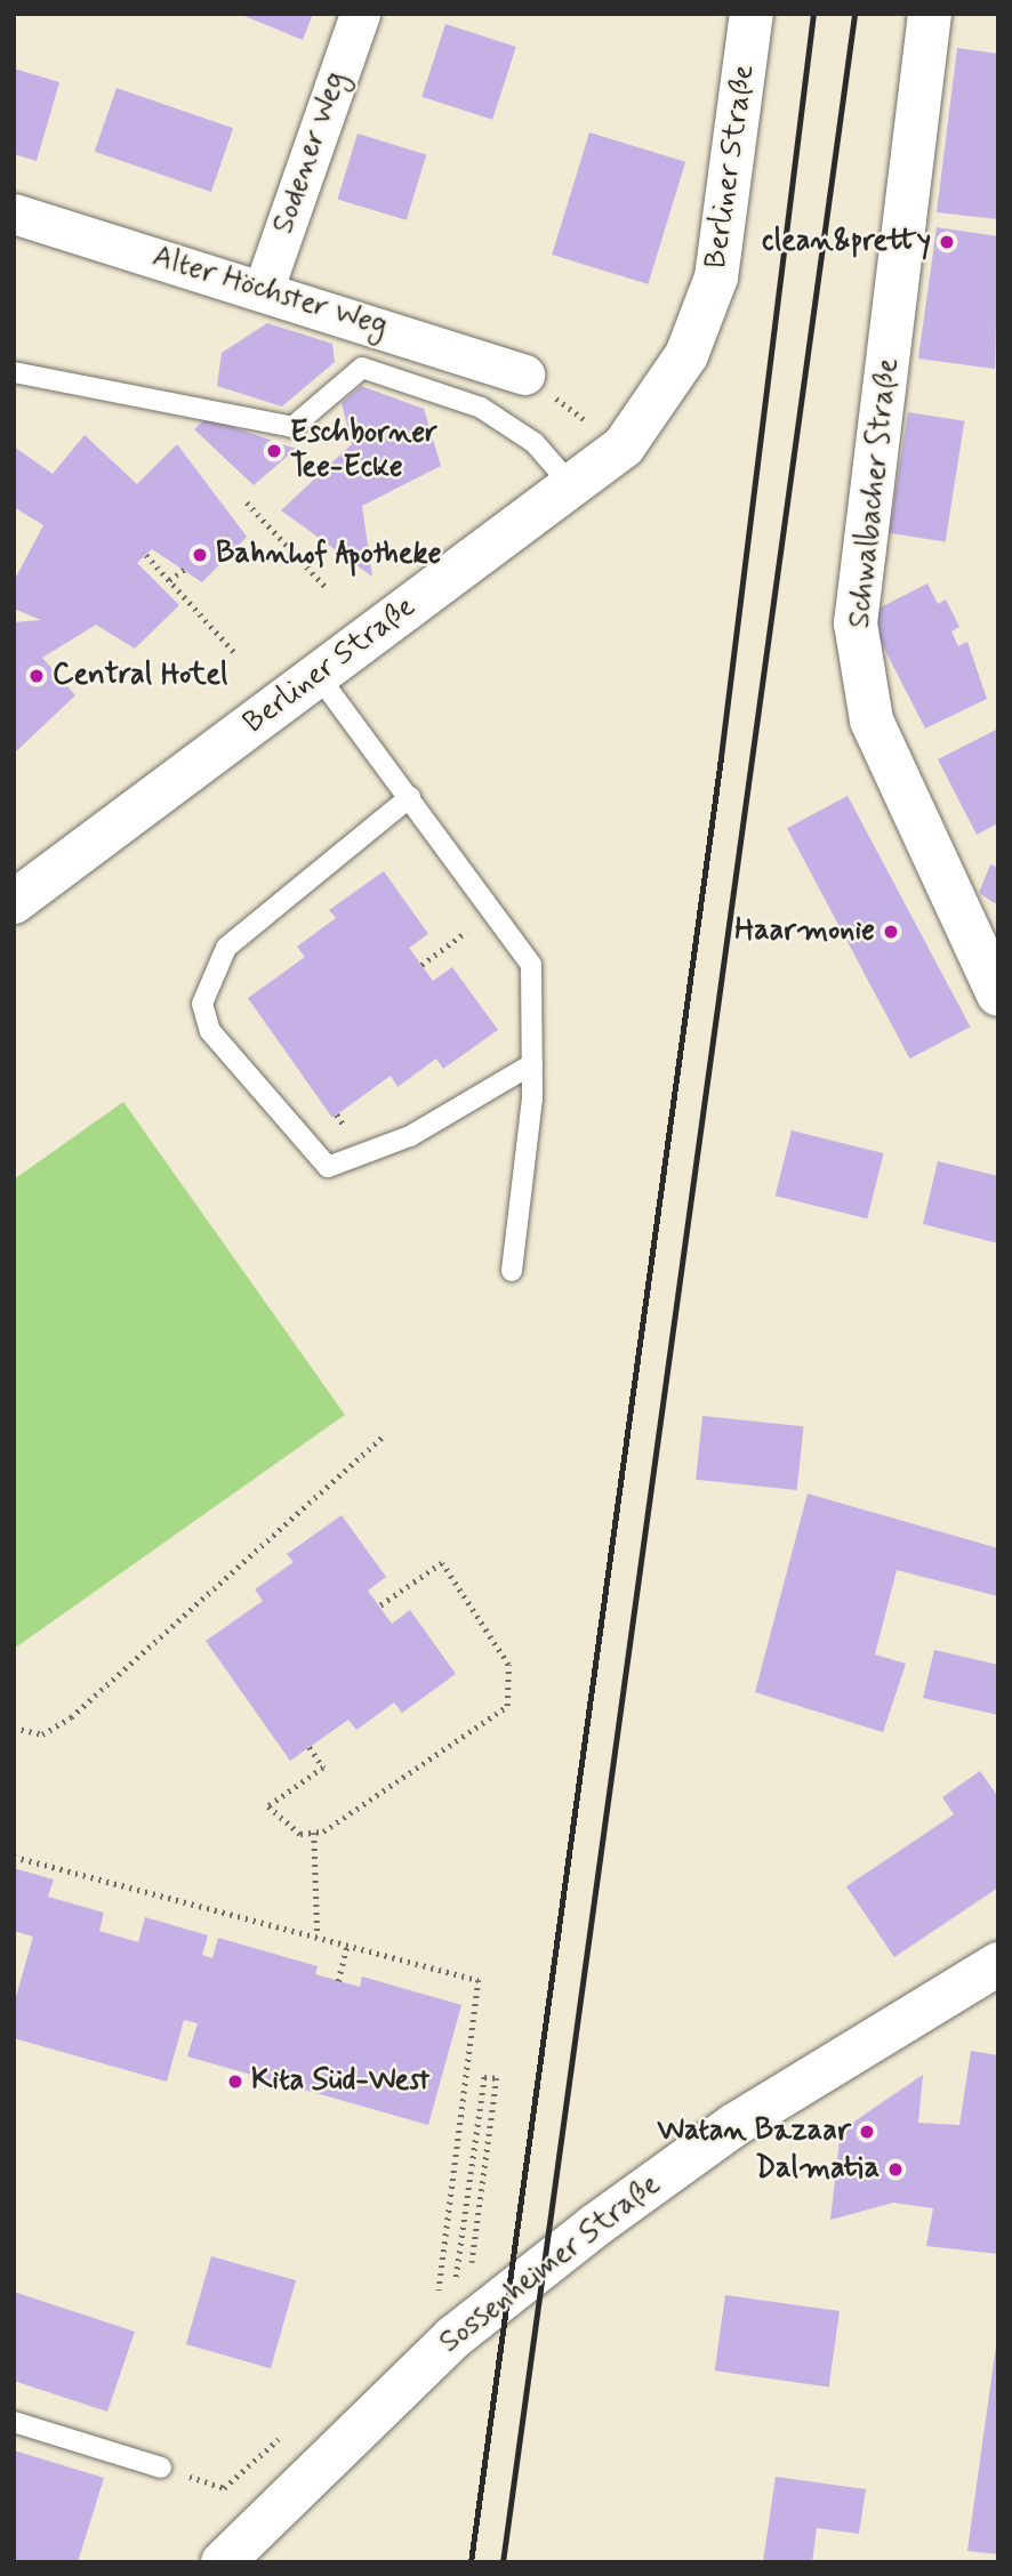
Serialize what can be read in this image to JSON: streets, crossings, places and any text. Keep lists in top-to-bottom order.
{
  "streets": {
    "street": [
      "Sodener Weg",
      "Berliner Straße",
      "Alter Höchster Weg",
      "Schwalbacher Straße",
      "Sossenheimer Straße"
    ]
  },
  "crossings": [
    ["Sodener Weg", "Alter Höchster Weg"]
  ],
  "places": [
    "clean&pretty",
    "Eschborner Tee-Ecke",
    "Bahnhof Apotheke",
    "Central Hotel",
    "Haarmonie",
    "Kita Süd-West",
    "Watan Bazaar",
    "Dalmatia"
  ]
}
